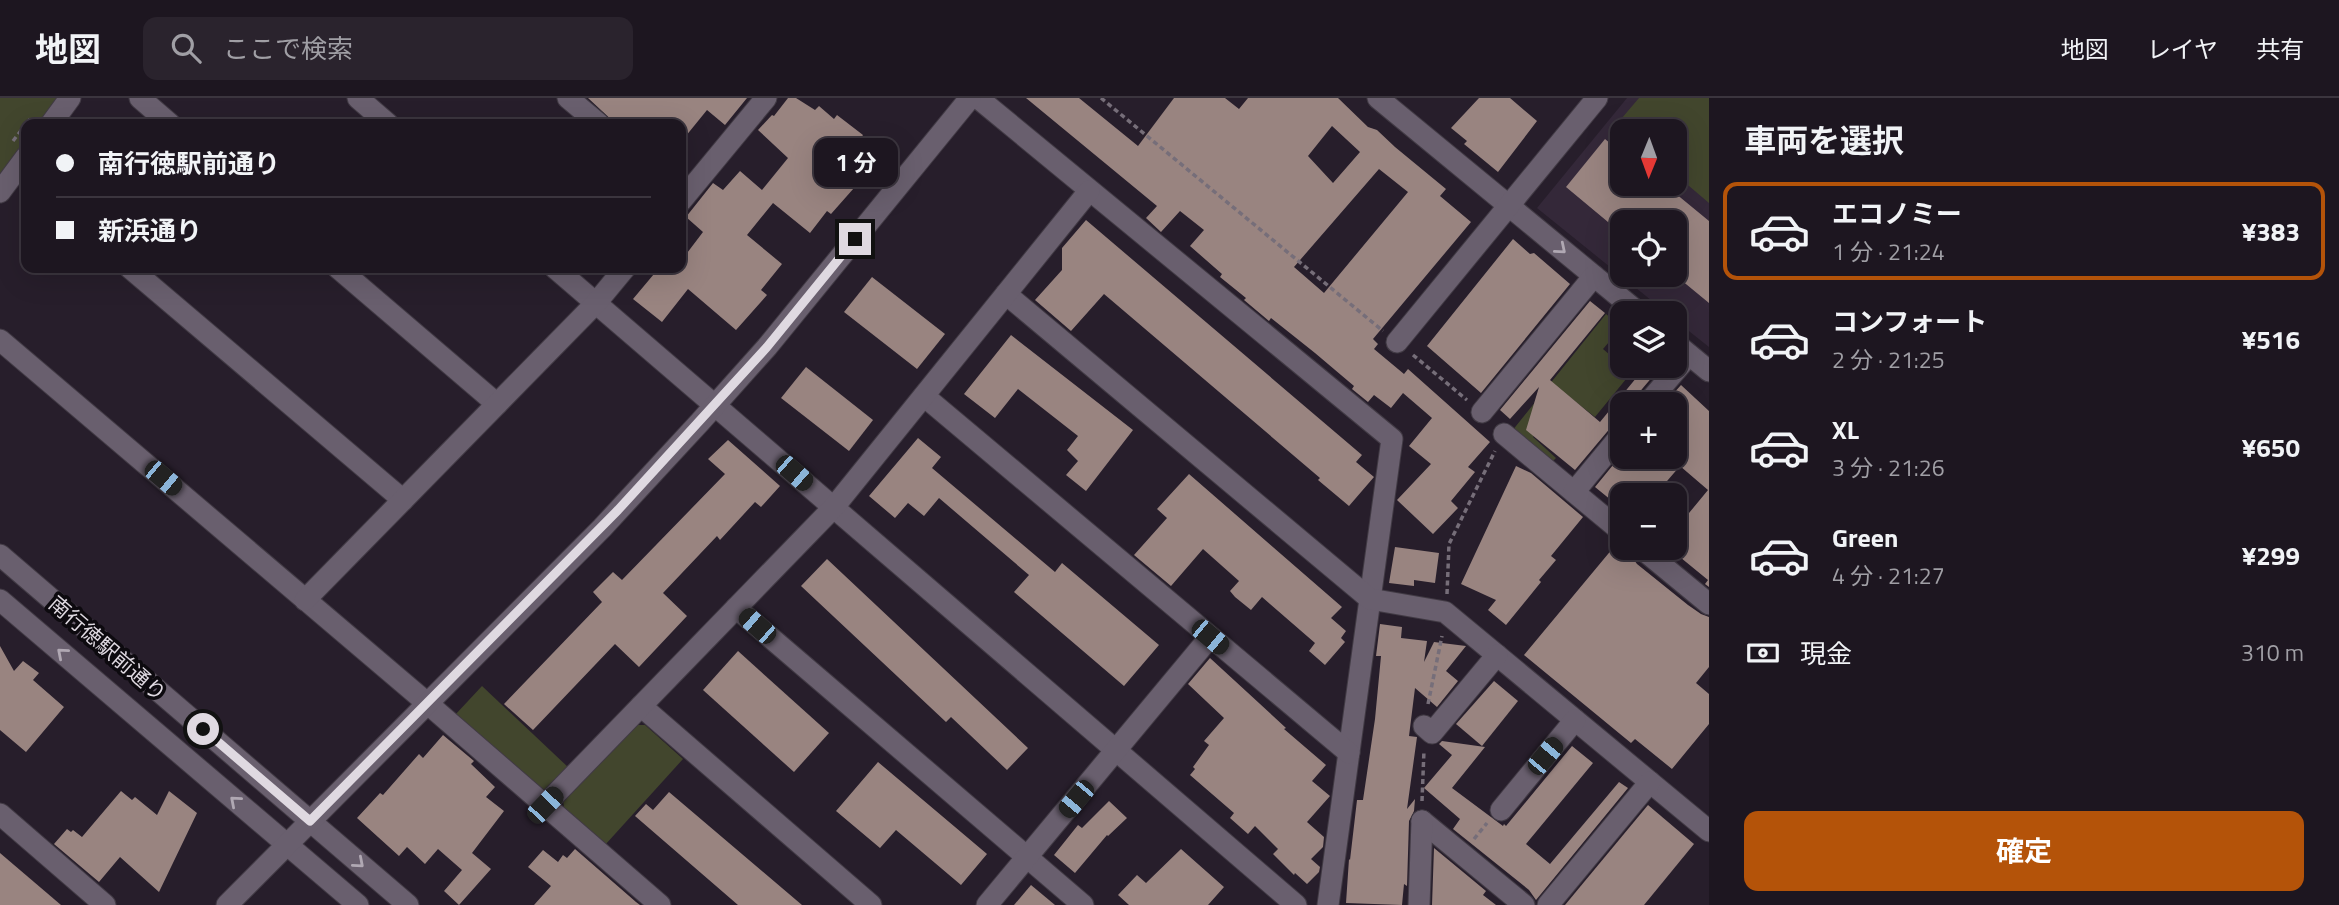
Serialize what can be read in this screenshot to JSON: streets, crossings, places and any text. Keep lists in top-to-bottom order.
{
  "streets": {
    "street": ["南行徳駅前通り"]
  },
  "north": "bottom",
  "page": {
    "header": "地図",
    "search": "ここで検索",
    "nav": ["地図", "レイヤ", "共有"],
    "heading": "車両を選択",
    "map_buttons": ["+", "−"],
    "banner": ["南行徳駅前通り", "新浜通り"],
    "bubble": "1 分",
    "list": [
      {
        "name": "エコノミー",
        "note": "1 分 · 21:24",
        "value": "¥383"
      },
      {
        "name": "コンフォート",
        "note": "2 分 · 21:25",
        "value": "¥516"
      },
      {
        "name": "XL",
        "note": "3 分 · 21:26",
        "value": "¥650"
      },
      {
        "name": "Green",
        "note": "4 分 · 21:27",
        "value": "¥299"
      }
    ],
    "pay": ["現金", "310 m"],
    "buttons": "確定"
  }
}
